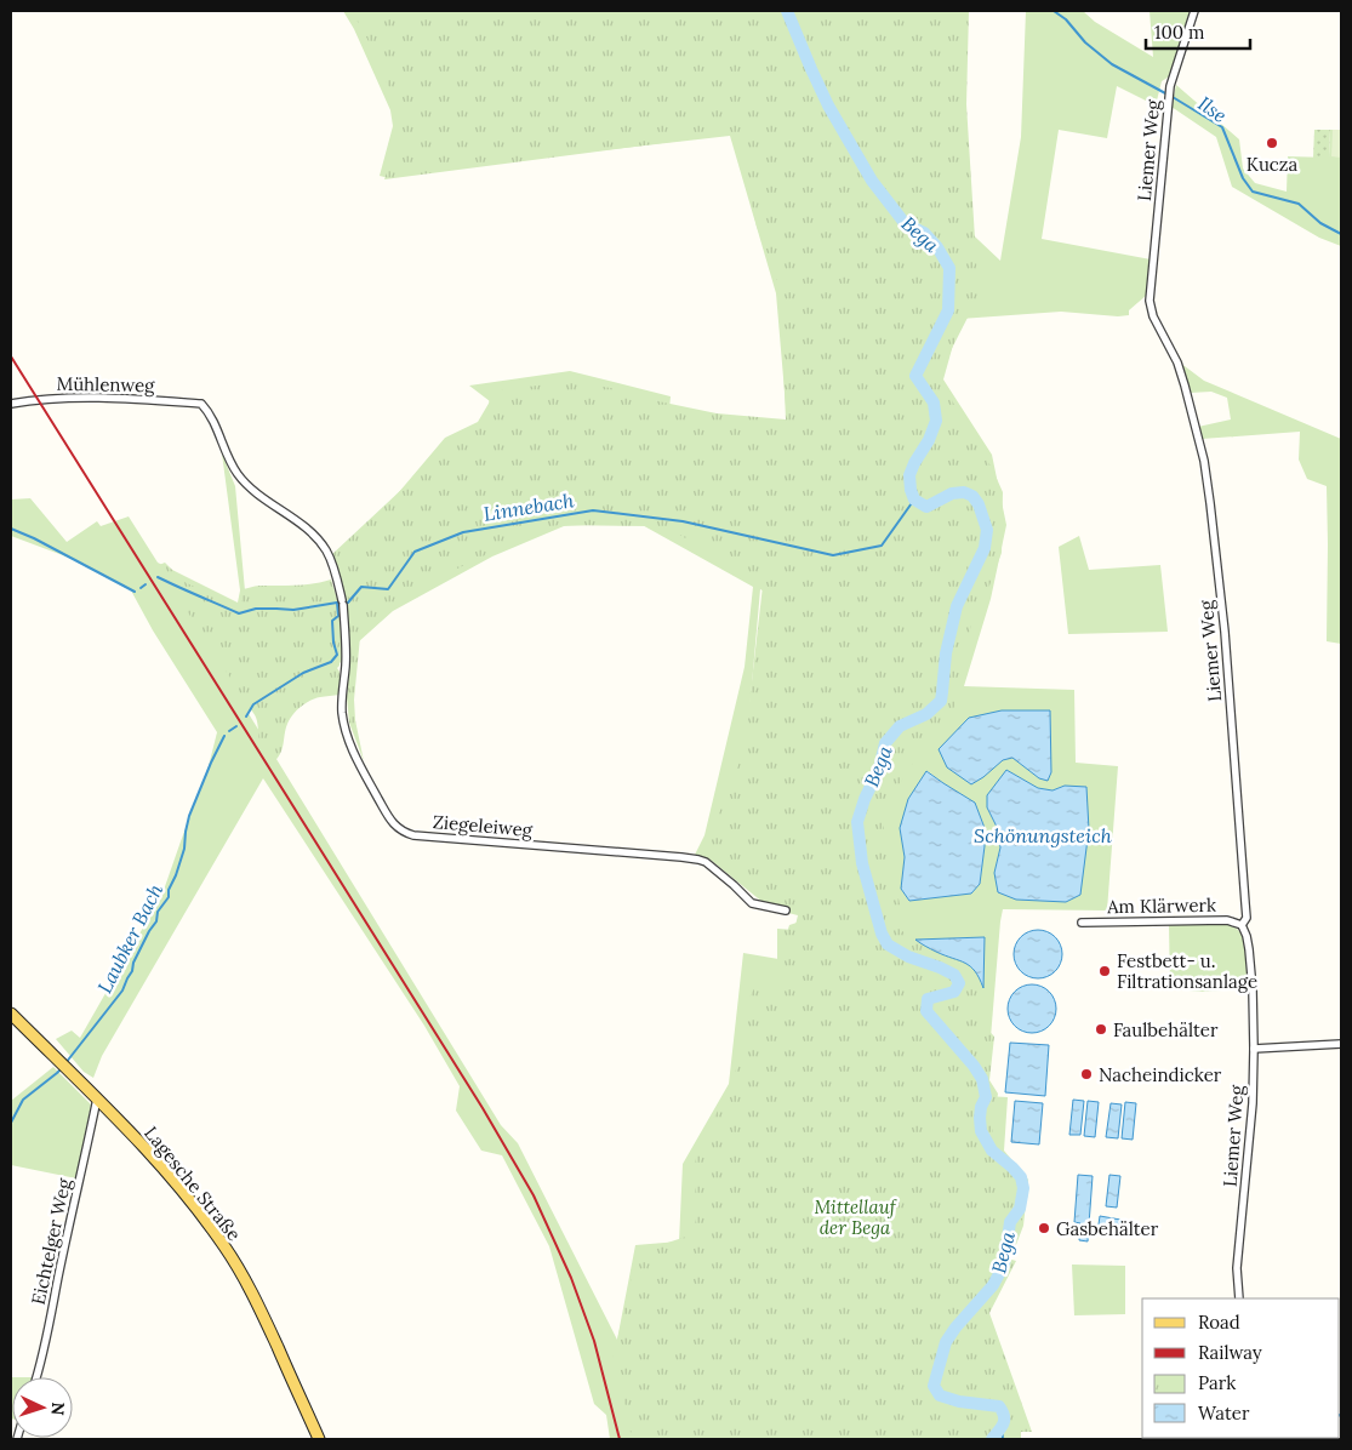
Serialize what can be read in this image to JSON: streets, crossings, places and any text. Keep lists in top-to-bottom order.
{
  "streets": {
    "main road": ["Lagesche Straße"],
    "street": [
      "Liemer Weg",
      "Mühlenweg",
      "Ziegeleiweg",
      "Am Klärwerk",
      "Eichtelger Weg"
    ]
  },
  "crossings": [
    ["Liemer Weg", "Am Klärwerk"],
    ["Mühlenweg", "Ziegeleiweg"],
    ["Lagesche Straße", "Eichtelger Weg"]
  ],
  "water": [
    "Ilse",
    "Bega",
    "Linnebach",
    "Schönungsteich",
    "Laubker Bach"
  ],
  "parks": ["Mittellauf der Bega"],
  "places": [
    "Kucza",
    "Festbett- u. Filtrationsanlage",
    "Faulbehälter",
    "Nacheindicker",
    "Gasbehälter"
  ],
  "legend": [
    "Road",
    "Railway",
    "Park",
    "Water"
  ],
  "scale_bar": "100 m",
  "north": "right"
}
